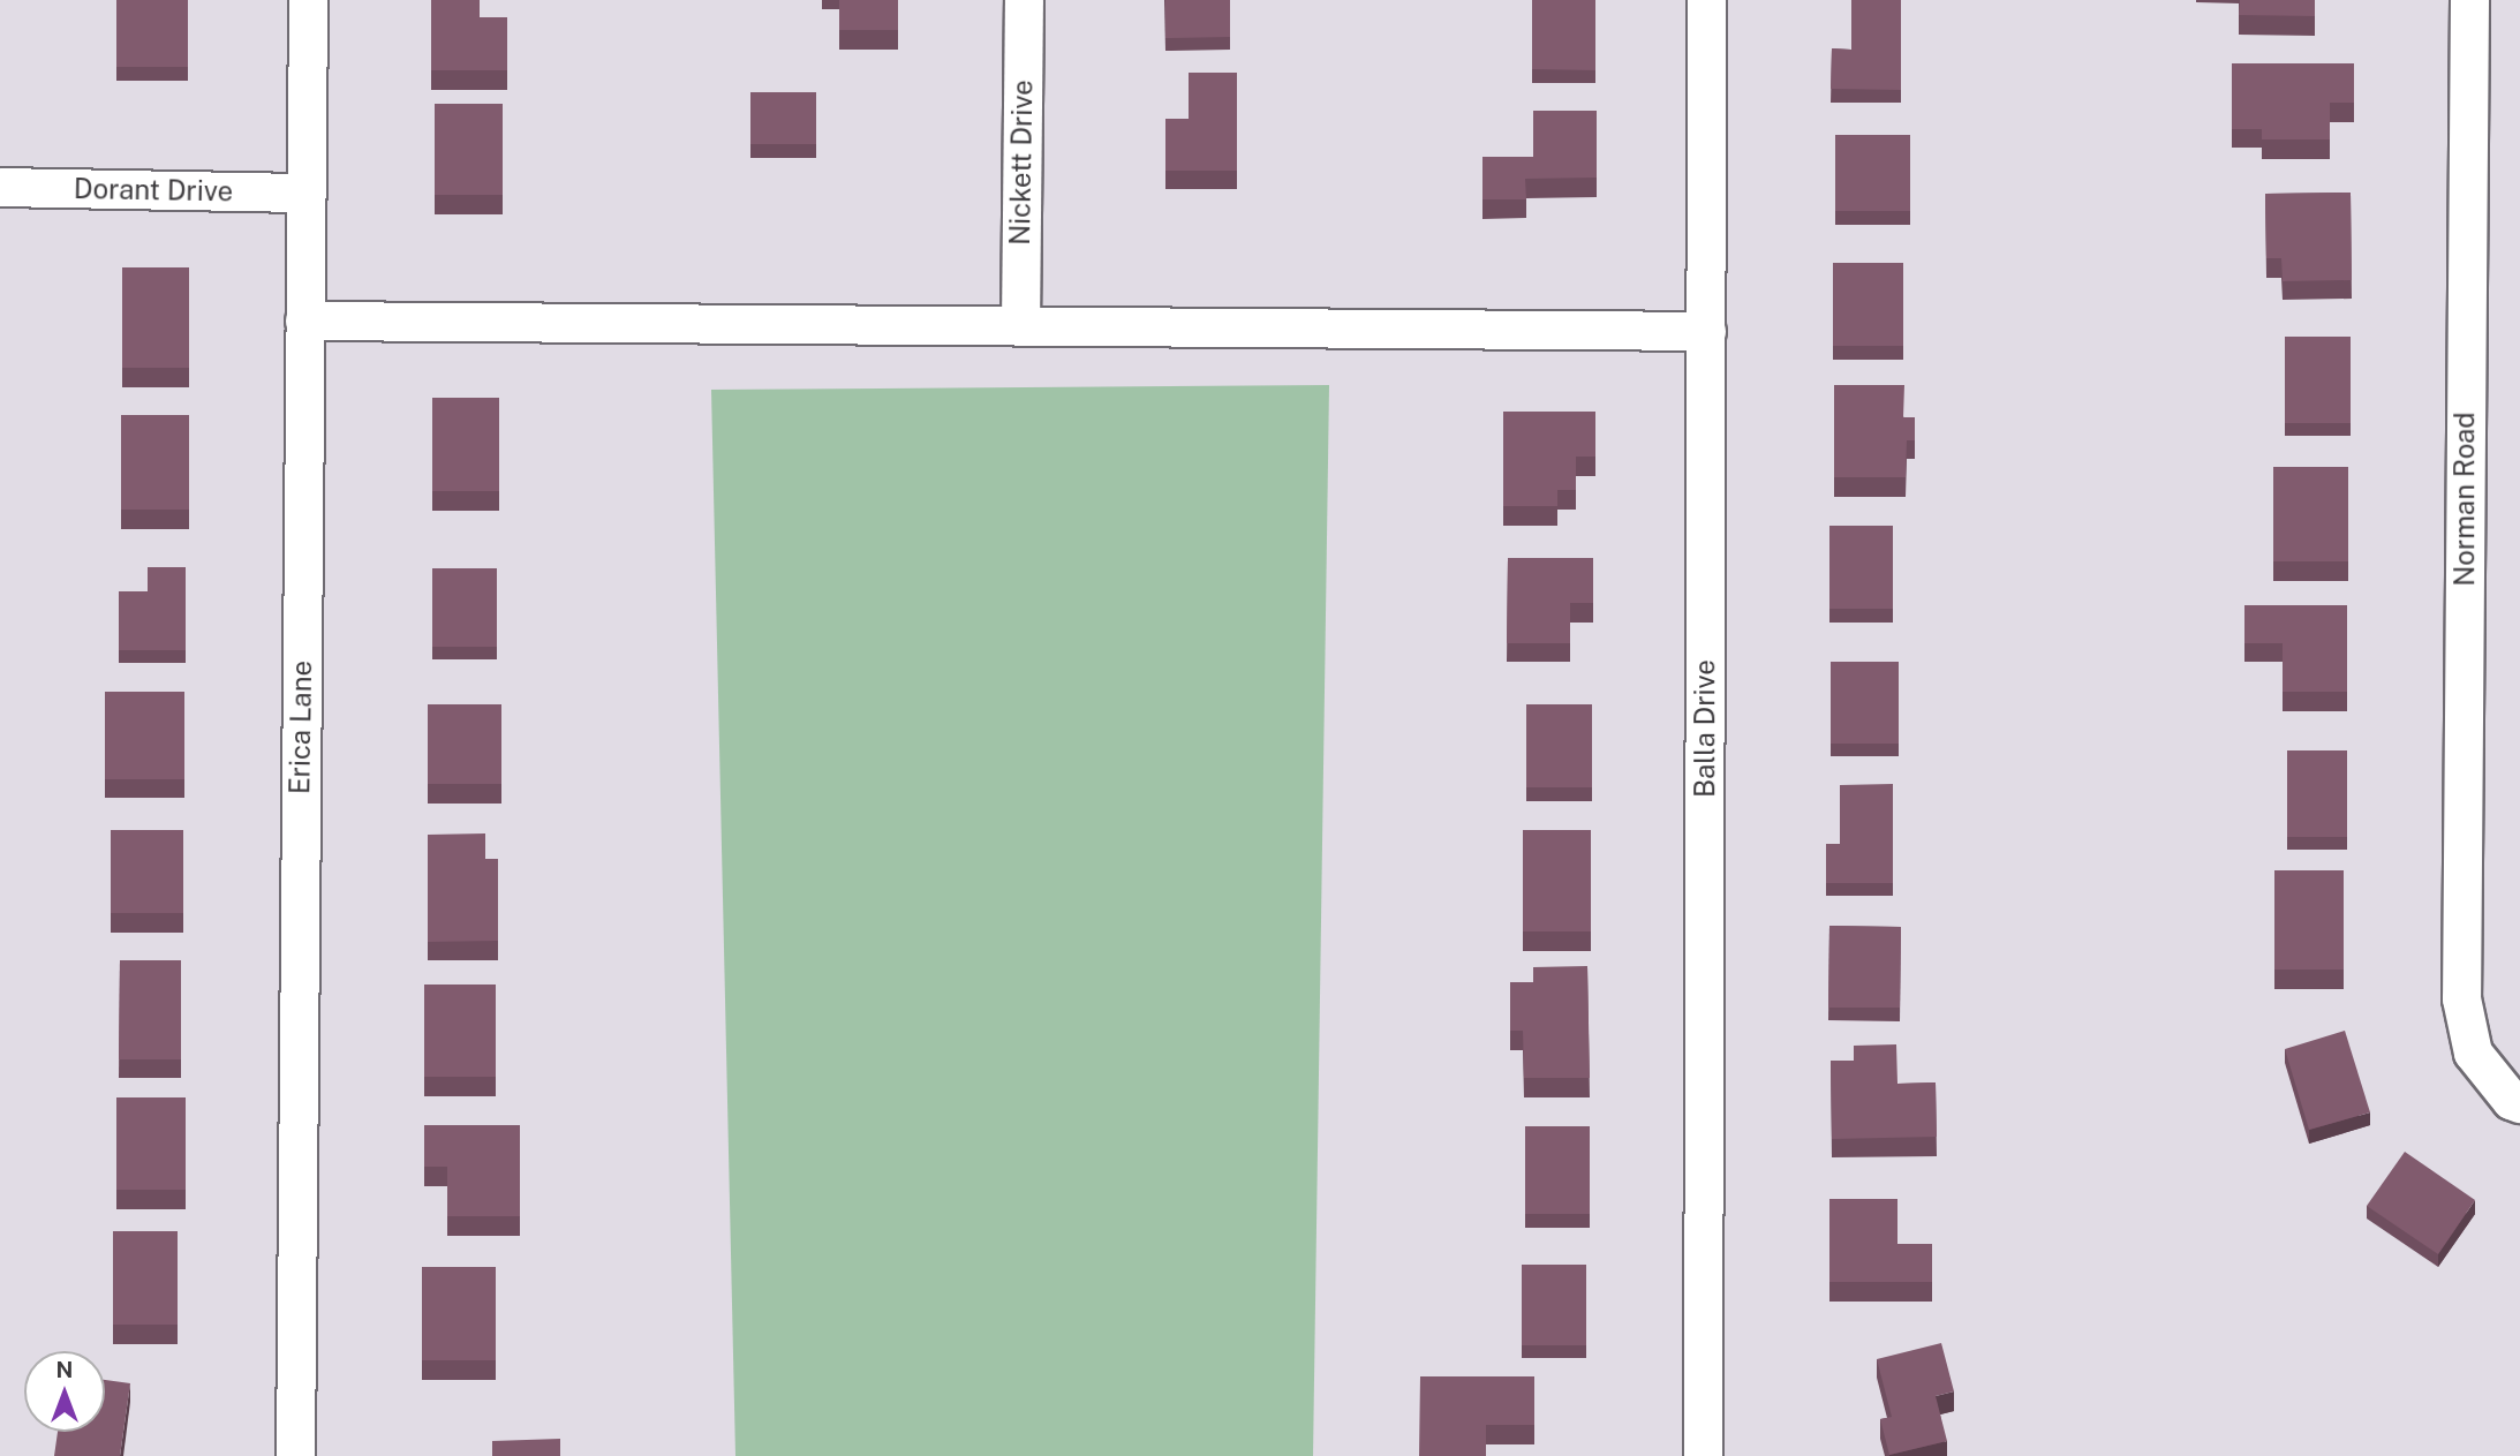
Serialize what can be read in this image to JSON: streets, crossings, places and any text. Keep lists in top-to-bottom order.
{
  "streets": {
    "street": [
      "Nickett Drive",
      "Dorant Drive",
      "Norman Road",
      "Erica Lane",
      "Balla Drive"
    ]
  },
  "crossings": [
    ["Dorant Drive", "Erica Lane"]
  ],
  "north": "top"
}
